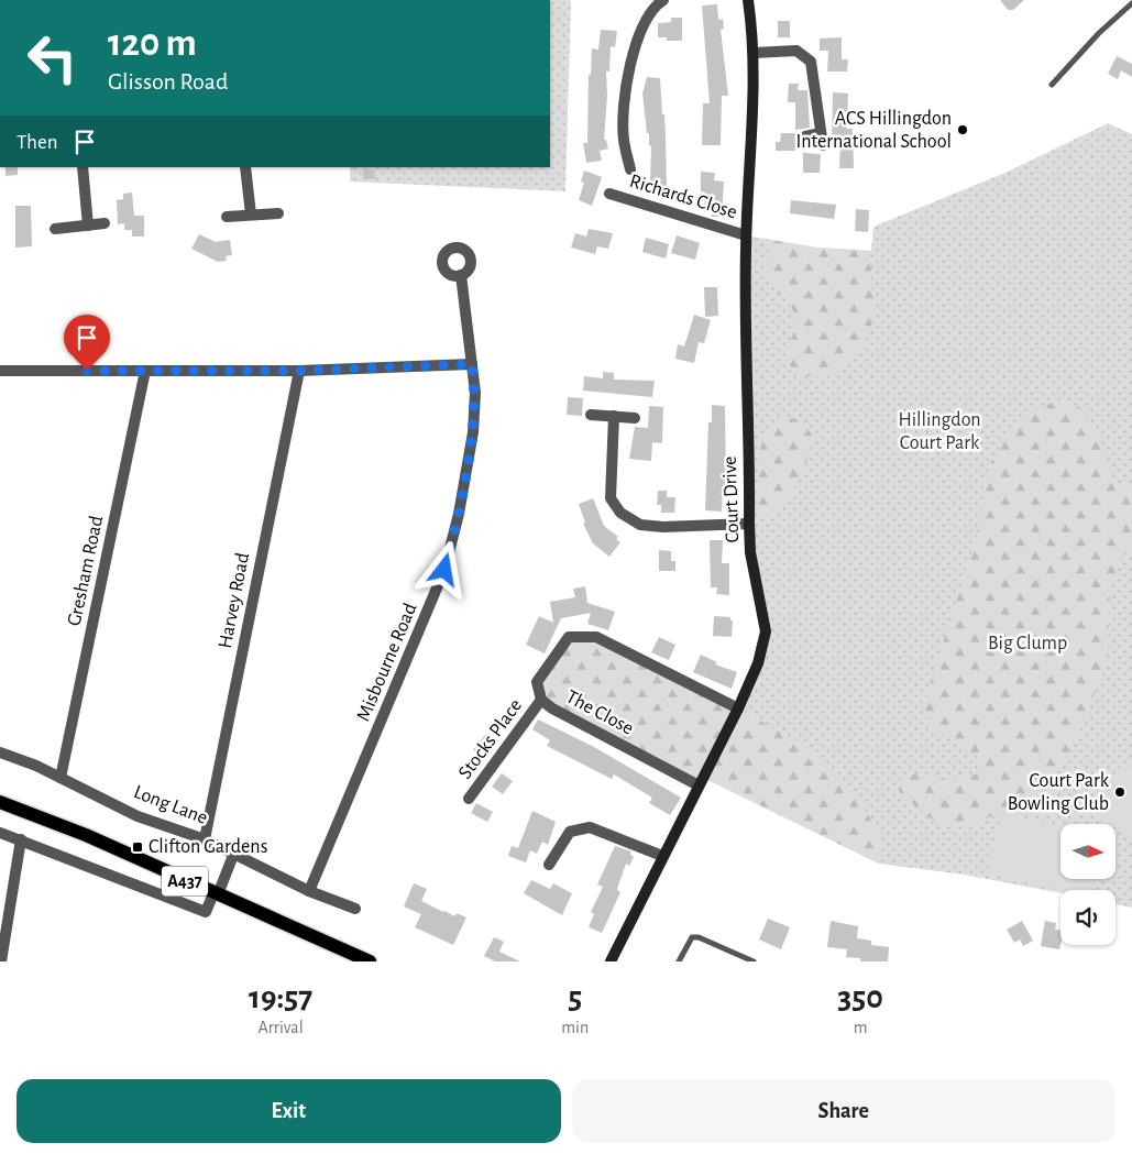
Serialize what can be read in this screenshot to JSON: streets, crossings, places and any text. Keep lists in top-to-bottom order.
{
  "streets": {
    "main road": ["A437"],
    "street": [
      "Richards Close",
      "Court Drive",
      "Gresham Road",
      "Harvey Road",
      "Misbourne Road",
      "The Close",
      "Stocks Place",
      "Long Lane"
    ]
  },
  "crossings": [
    ["Richards Close", "Court Drive"],
    ["Court Drive", "The Close"],
    ["Gresham Road", "Long Lane"],
    ["Harvey Road", "Long Lane"],
    ["Misbourne Road", "Long Lane"],
    ["The Close", "Stocks Place"]
  ],
  "parks": ["Hillingdon Court Park", "Big Clump"],
  "places": {
    "other": ["ACS Hillingdon International School", "Court Park Bowling Club"],
    "transit": ["Clifton Gardens"]
  },
  "north": "right",
  "page": {
    "turn": ["120 m", "Glisson Road"],
    "then": "Then",
    "eta": [
      "19:57",
      "Arrival",
      "5",
      "min",
      "350",
      "m"
    ],
    "buttons": ["Exit", "Share"]
  }
}
